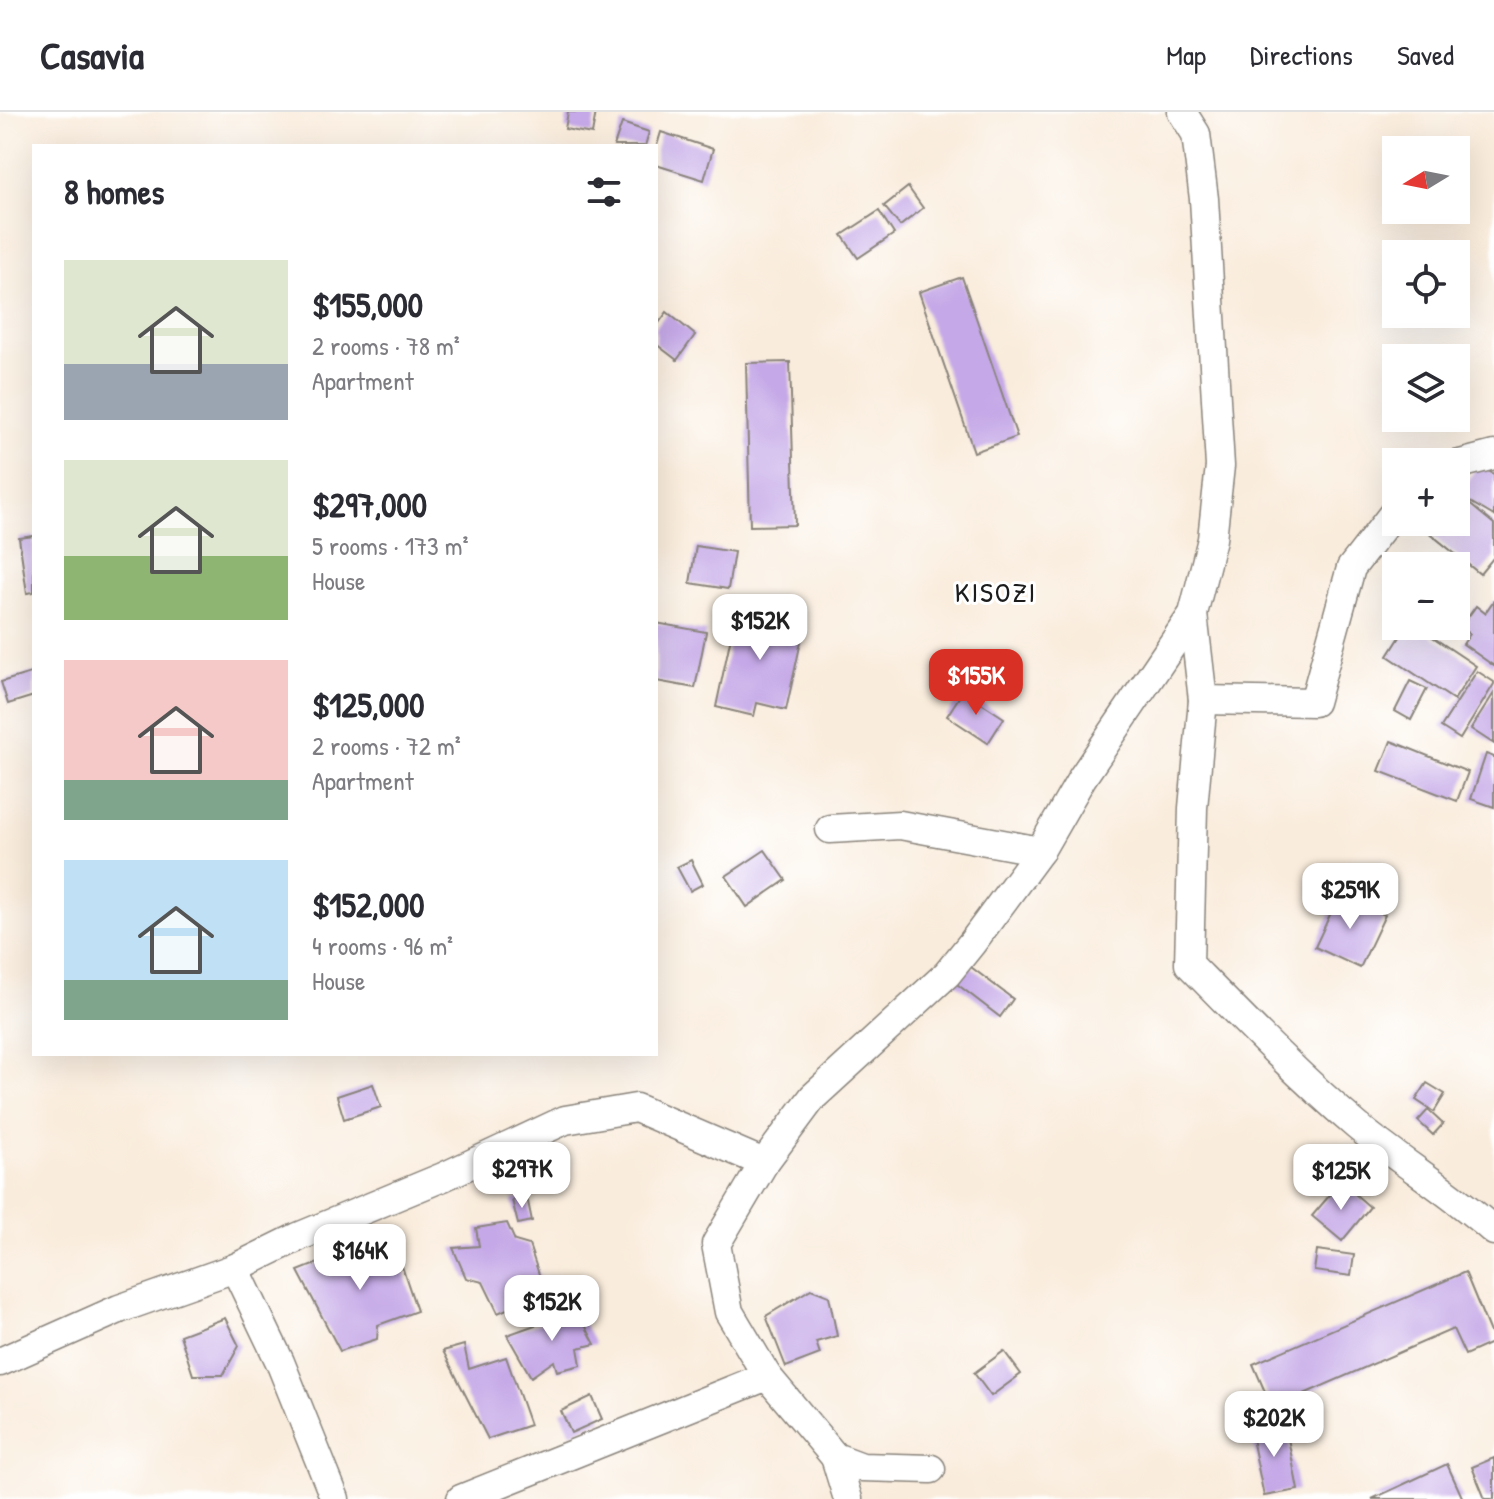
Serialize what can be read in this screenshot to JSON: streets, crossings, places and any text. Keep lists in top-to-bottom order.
{
  "districts": ["KISOZI"],
  "north": "left",
  "page": {
    "header": "Casavia",
    "nav": ["Map", "Directions", "Saved"],
    "map_buttons": ["+", "−"],
    "heading": "8 homes",
    "list": [
      {
        "name": "$155,000",
        "note": "2 rooms · 78 m² · Apartment"
      },
      {
        "name": "$297,000",
        "note": "5 rooms · 173 m² · House"
      },
      {
        "name": "$125,000",
        "note": "2 rooms · 72 m² · Apartment"
      },
      {
        "name": "$152,000",
        "note": "4 rooms · 96 m² · House"
      }
    ],
    "price": [
      "$152K",
      "$155K",
      "$259K",
      "$297K",
      "$125K",
      "$164K",
      "$152K",
      "$202K"
    ]
  }
}
